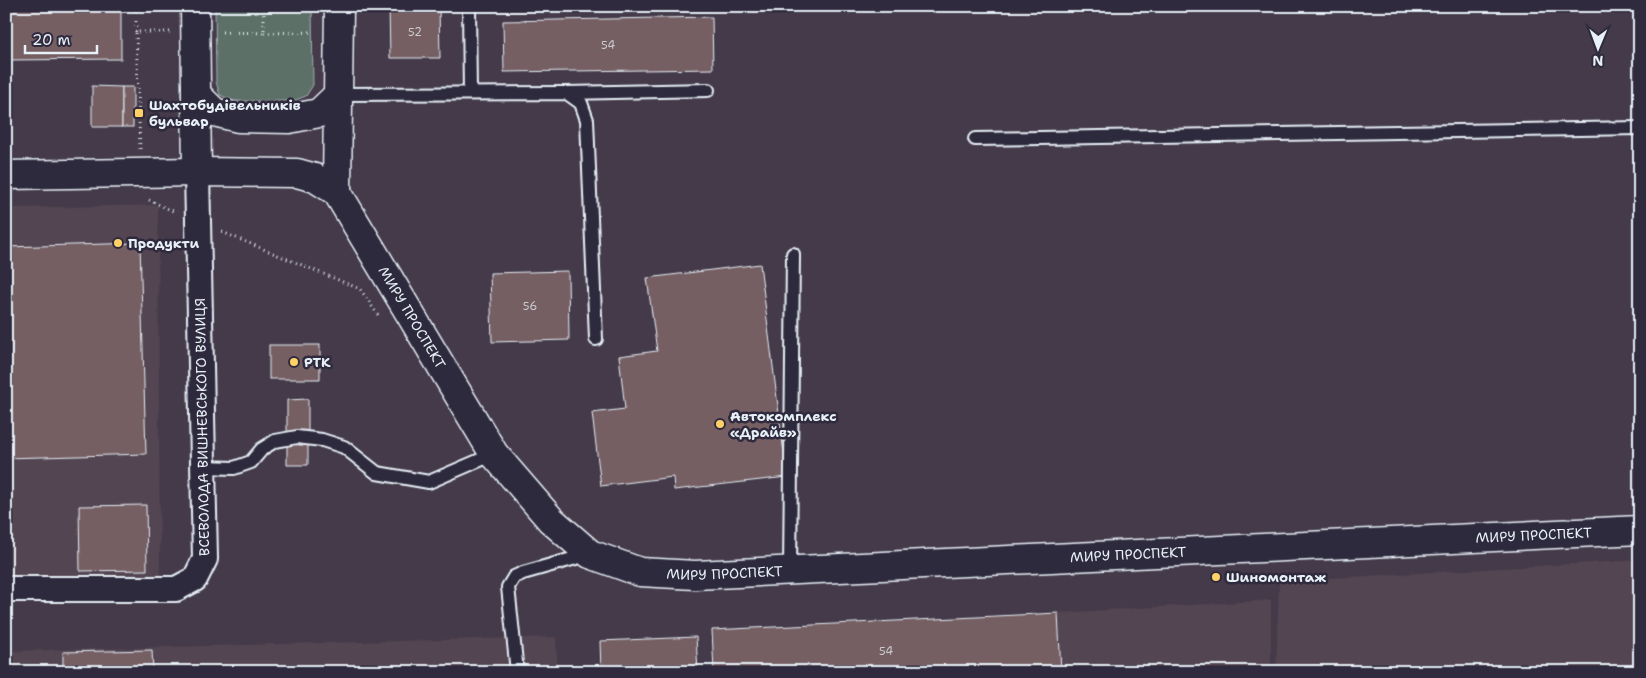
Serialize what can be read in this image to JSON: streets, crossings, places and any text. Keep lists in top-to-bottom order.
{
  "streets": {
    "main road": ["МИРУ ПРОСПЕКТ"],
    "street": ["ВСЕВОЛОДА ВИШНЕВСЬКОГО ВУЛИЦЯ"]
  },
  "crossings": [
    ["МИРУ ПРОСПЕКТ", "ВСЕВОЛОДА ВИШНЕВСЬКОГО ВУЛИЦЯ"]
  ],
  "places": {
    "transit": ["Шахтобудівельників бульвар"],
    "other": [
      "Продукти",
      "РТК",
      "Автокомплекс «Драйв»",
      "Шиномонтаж"
    ]
  },
  "house_numbers": [
    "52",
    "54",
    "56",
    "54"
  ],
  "scale_bar": "20 m",
  "north": "bottom"
}
